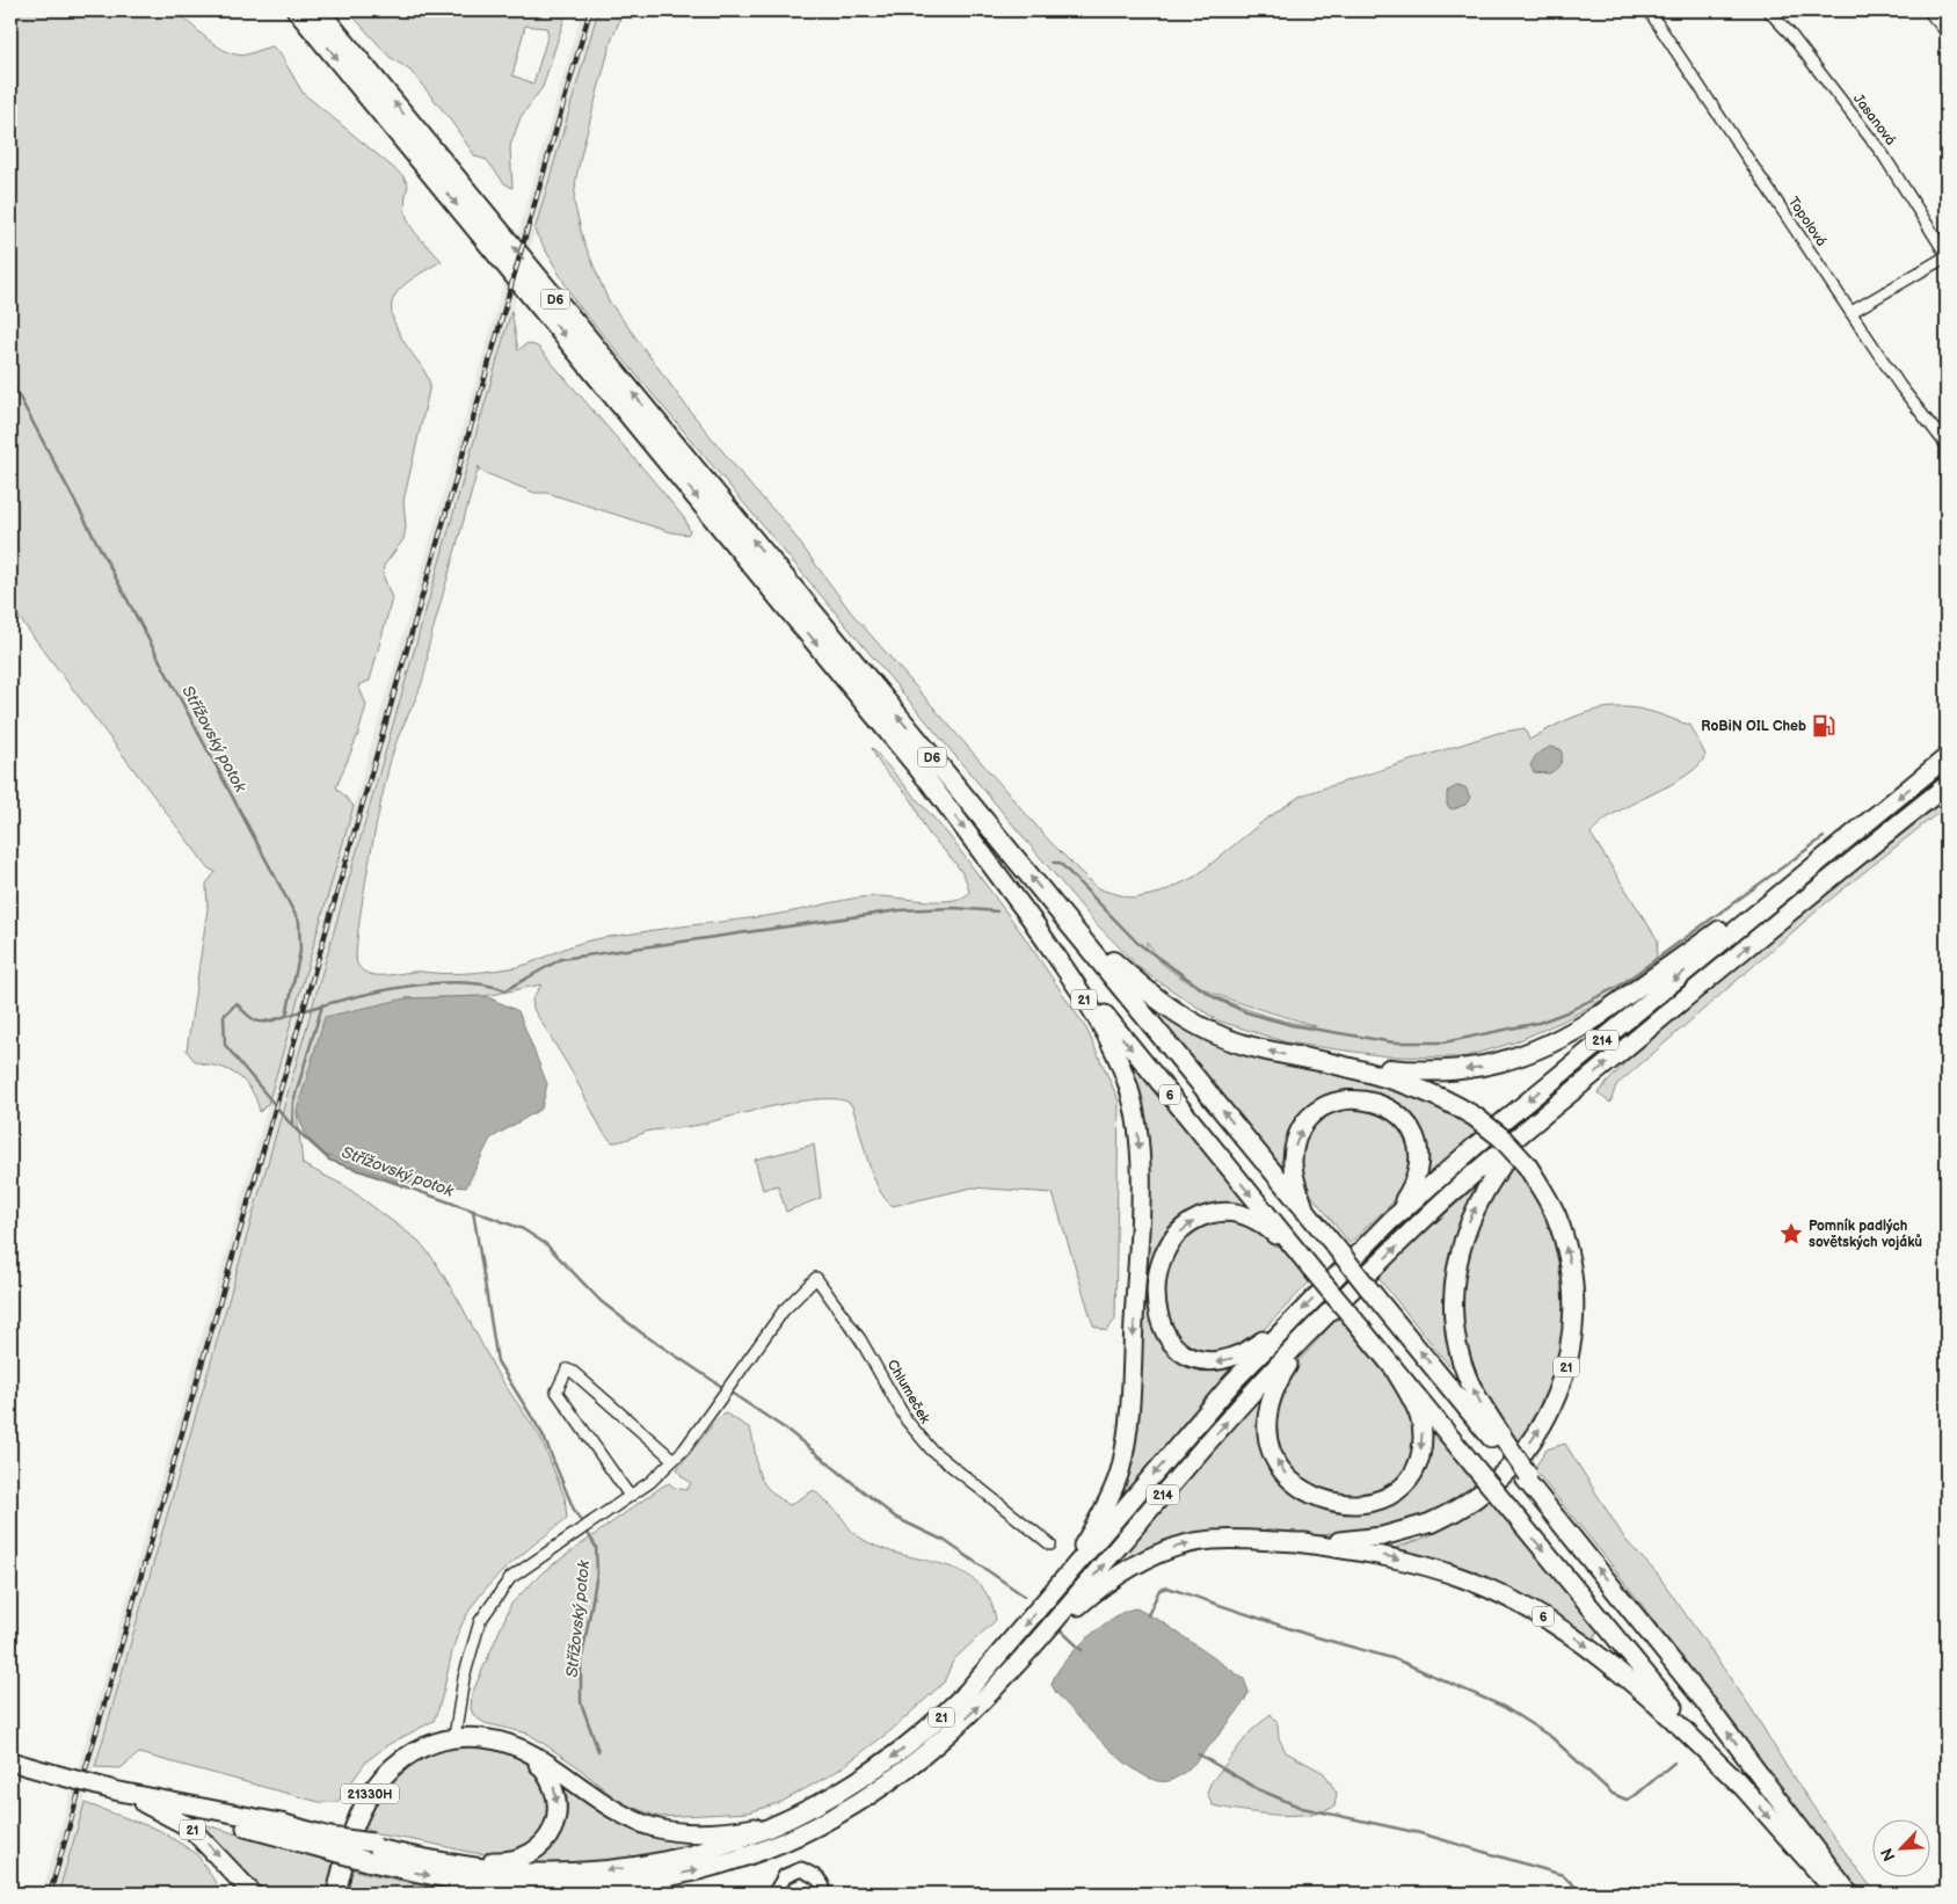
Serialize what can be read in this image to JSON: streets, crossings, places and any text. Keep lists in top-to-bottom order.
{
  "streets": {
    "highway": ["D6", "21"],
    "main road": ["214", "6", "21330H"],
    "street": ["Jasanová", "Topolová", "Chlumeček"]
  },
  "crossings": [
    ["D6", "21"],
    ["D6", "6"],
    ["21", "214"],
    ["21", "6"],
    ["214", "6"]
  ],
  "water": ["Střížovský potok"],
  "places": {
    "fuel station": ["RoBiN OIL Cheb"],
    "place": ["Pomník padlých sovětských vojáků"]
  },
  "north": "bottom left"
}
